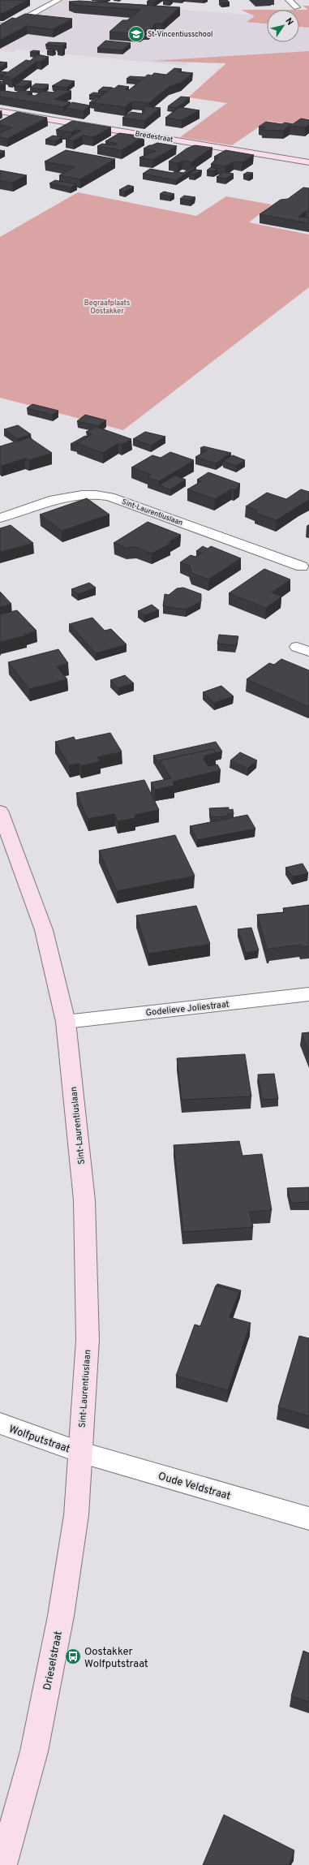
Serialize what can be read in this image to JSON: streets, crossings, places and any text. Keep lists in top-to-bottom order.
{
  "streets": {
    "street": [
      "Bredestraat",
      "Sint-Laurentiuslaan",
      "Godelieve Joliestraat",
      "Wolfputstraat",
      "Oude Veldstraat",
      "Drieselstraat"
    ]
  },
  "crossings": [
    ["Sint-Laurentiuslaan", "Godelieve Joliestraat"],
    ["Sint-Laurentiuslaan", "Wolfputstraat"],
    ["Sint-Laurentiuslaan", "Oude Veldstraat"],
    ["Sint-Laurentiuslaan", "Drieselstraat"],
    ["Wolfputstraat", "Oude Veldstraat"],
    ["Wolfputstraat", "Drieselstraat"],
    ["Oude Veldstraat", "Drieselstraat"]
  ],
  "parks": ["Begraafplaats Oostakker"],
  "places": {
    "school or university": ["St-Vincentiusschool"],
    "bus stop": ["Oostakker Wolfputstraat"]
  },
  "north": "top right"
}
